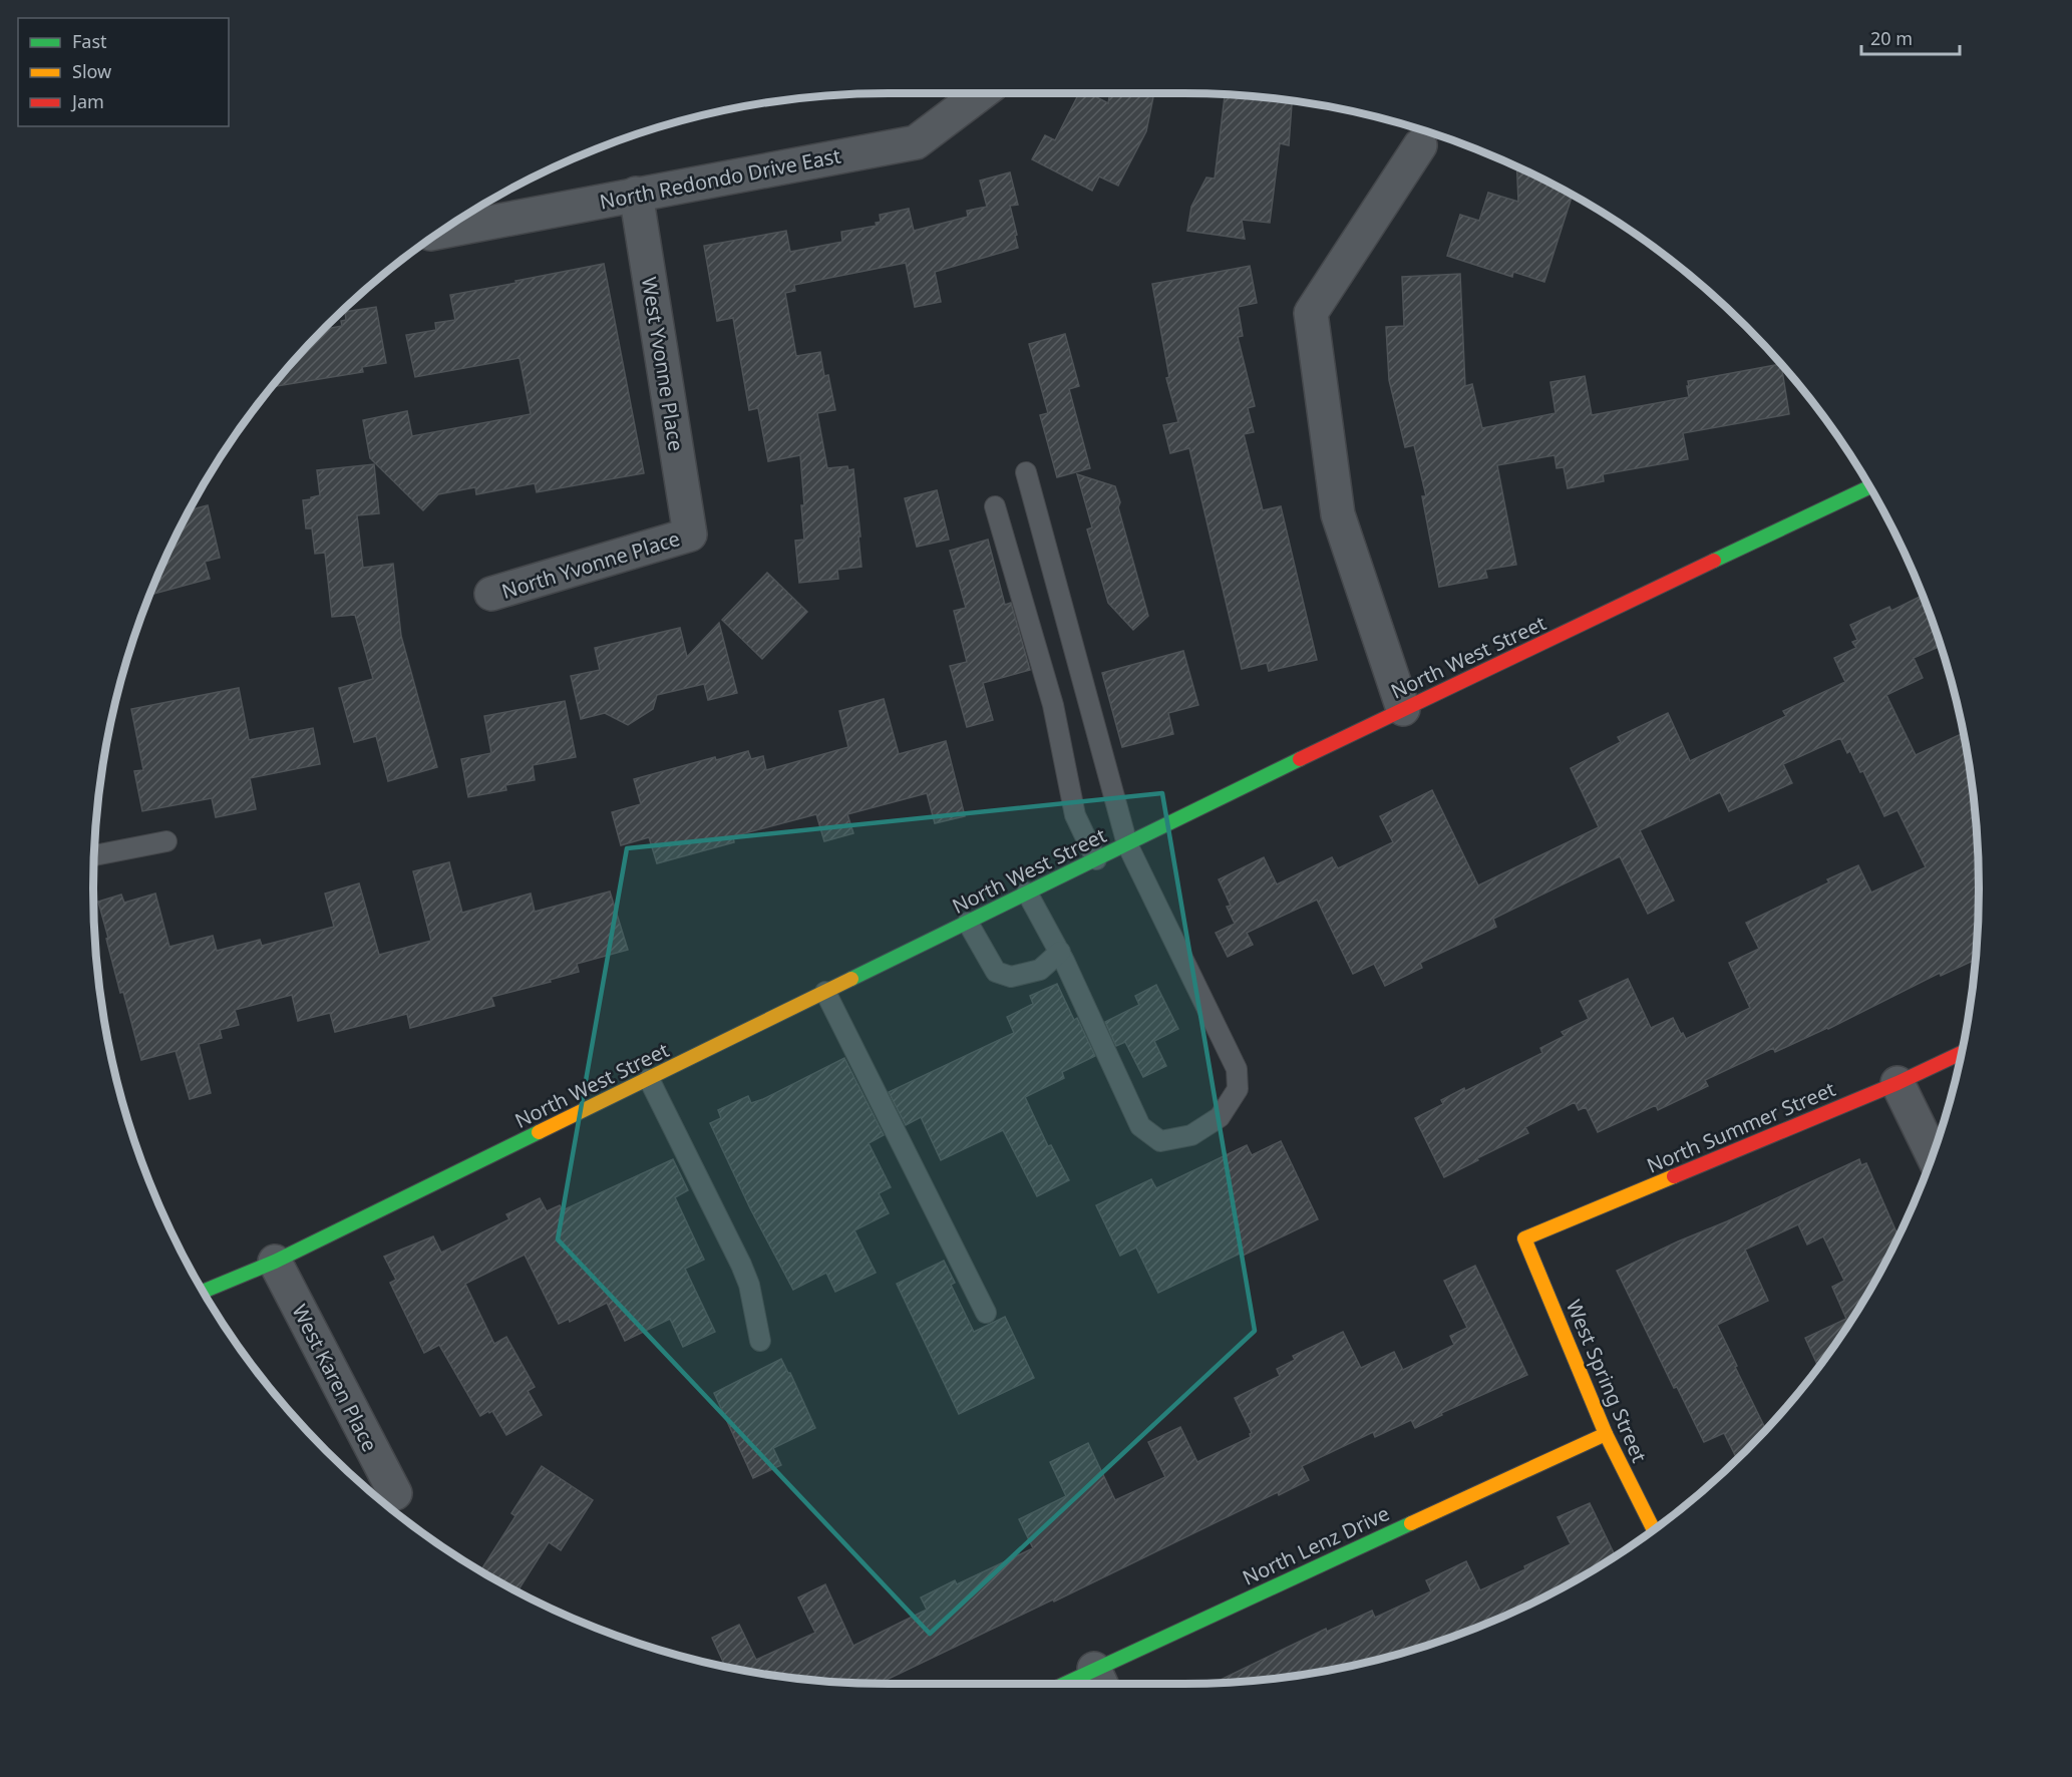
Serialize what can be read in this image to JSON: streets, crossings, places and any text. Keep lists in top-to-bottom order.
{
  "streets": {
    "street": [
      "North Redondo Drive East",
      "West Yvonne Place",
      "North Yvonne Place",
      "North West Street",
      "North Summer Street",
      "West Karen Place",
      "West Spring Street",
      "North Lenz Drive"
    ]
  },
  "crossings": [
    ["North Redondo Drive East", "West Yvonne Place"],
    ["West Yvonne Place", "North Yvonne Place"],
    ["North West Street", "West Karen Place"],
    ["North Summer Street", "West Spring Street"],
    ["West Spring Street", "North Lenz Drive"]
  ],
  "legend": ["Fast", "Slow", "Jam"],
  "scale_bar": "20 m"
}
